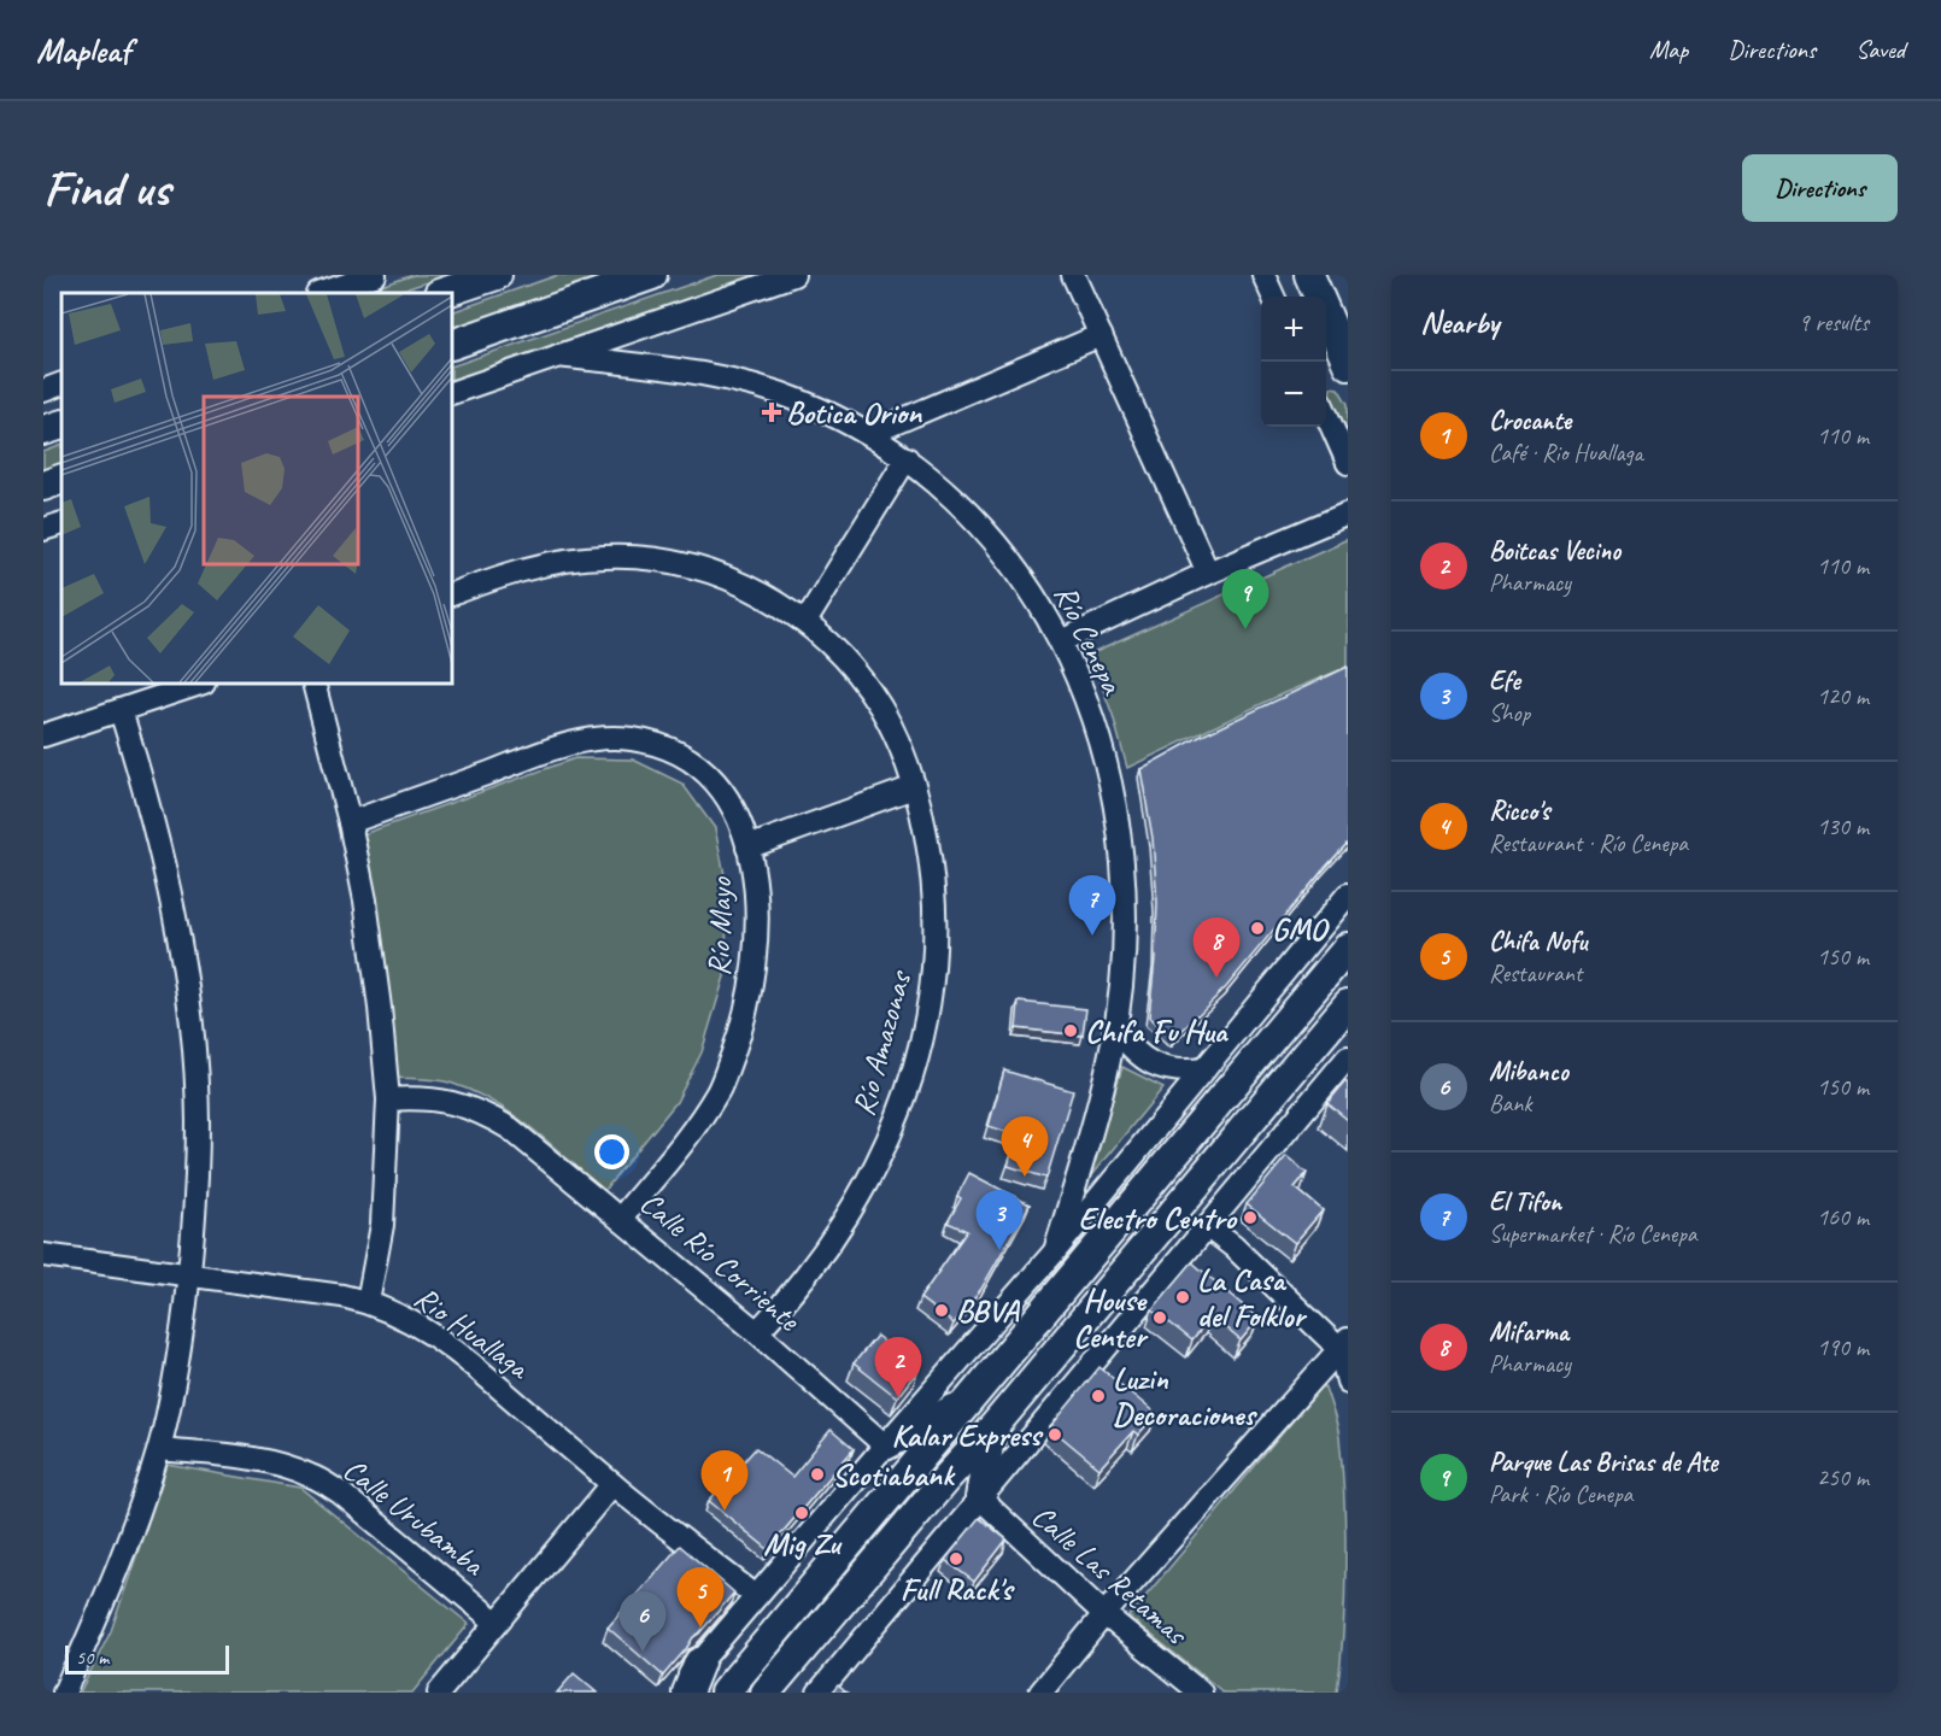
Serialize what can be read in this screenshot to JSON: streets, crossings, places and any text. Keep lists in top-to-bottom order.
{
  "streets": {
    "street": [
      "Río Cenepa",
      "Río Mayo",
      "Río Amazonas",
      "Calle Río Corriente",
      "Rio Huallaga",
      "Calle Urubamba",
      "Calle Las Retamas"
    ]
  },
  "crossings": [
    ["Río Mayo", "Calle Río Corriente"],
    ["Río Amazonas", "Calle Río Corriente"]
  ],
  "places": {
    "health": ["Botica Orion"],
    "other": [
      "GMO",
      "Chifa Fu Hua",
      "Electro Centro",
      "La Casa del Folklor",
      "BBVA",
      "House Center",
      "Luzin Decoraciones",
      "Kalar Express",
      "Scotiabank",
      "Mig Zu",
      "Full Rack's"
    ]
  },
  "scale_bar": "50 m",
  "page": {
    "header": "Mapleaf",
    "nav": ["Map", "Directions", "Saved"],
    "buttons": "Directions",
    "title": "Find us",
    "heading": ["Nearby", "9 results"],
    "map_buttons": ["+", "−"],
    "list": [
      {
        "mark": "1",
        "name": "Crocante",
        "note": "Café · Rio Huallaga",
        "value": "110 m"
      },
      {
        "mark": "2",
        "name": "Boitcas Vecino",
        "note": "Pharmacy",
        "value": "110 m"
      },
      {
        "mark": "3",
        "name": "Efe",
        "note": "Shop",
        "value": "120 m"
      },
      {
        "mark": "4",
        "name": "Ricco's",
        "note": "Restaurant · Río Cenepa",
        "value": "130 m"
      },
      {
        "mark": "5",
        "name": "Chifa Nofu",
        "note": "Restaurant",
        "value": "150 m"
      },
      {
        "mark": "6",
        "name": "Mibanco",
        "note": "Bank",
        "value": "150 m"
      },
      {
        "mark": "7",
        "name": "El Tifon",
        "note": "Supermarket · Río Cenepa",
        "value": "160 m"
      },
      {
        "mark": "8",
        "name": "Mifarma",
        "note": "Pharmacy",
        "value": "190 m"
      },
      {
        "mark": "9",
        "name": "Parque Las Brisas de Ate",
        "note": "Park · Río Cenepa",
        "value": "250 m"
      }
    ],
    "pins": [
      "9",
      "7",
      "8",
      "4",
      "3",
      "2",
      "1",
      "5",
      "6"
    ],
    "scale": "50 m"
  }
}
